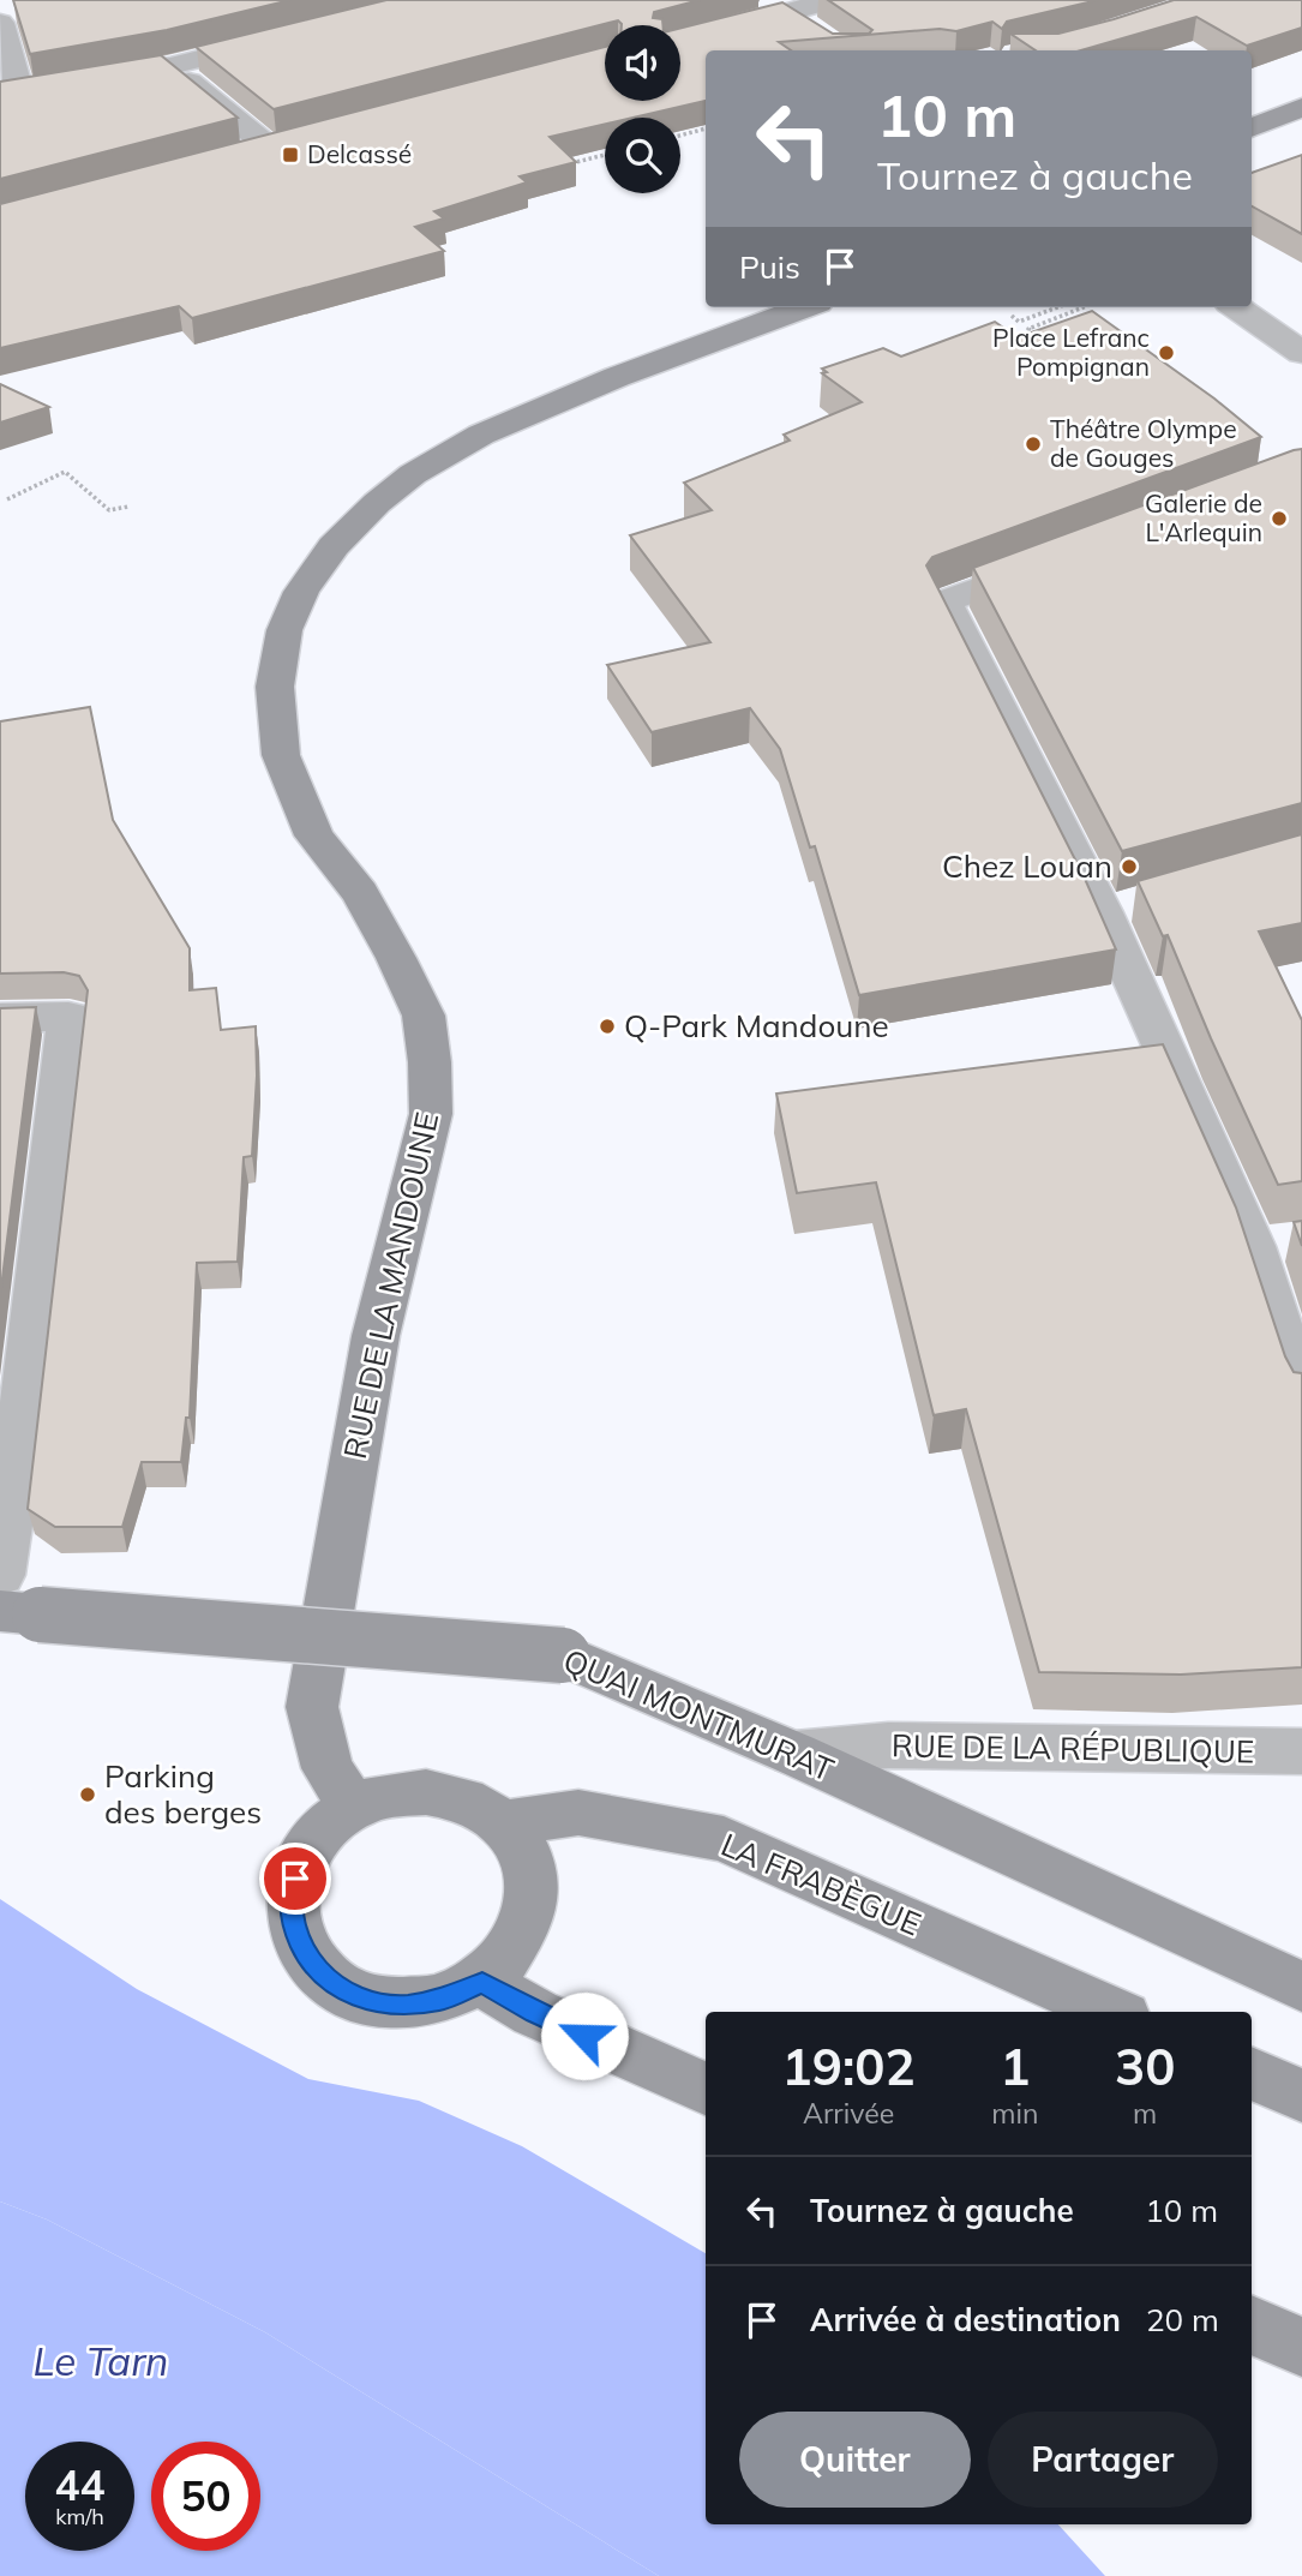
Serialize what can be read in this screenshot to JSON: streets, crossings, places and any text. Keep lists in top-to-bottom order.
{
  "streets": {
    "main road": ["RUE DE LA MANDOUNE", "QUAI MONTMURAT", "LA FRABÈGUE"],
    "street": ["RUE DE LA RÉPUBLIQUE"]
  },
  "crossings": [
    ["RUE DE LA MANDOUNE", "LA FRABÈGUE"],
    ["QUAI MONTMURAT", "RUE DE LA RÉPUBLIQUE"]
  ],
  "water": ["Le Tarn"],
  "places": {
    "transit": ["Delcassé"],
    "other": [
      "Place Lefranc Pompignan",
      "Théâtre Olympe de Gouges",
      "Galerie de L'Arlequin",
      "Chez Louan",
      "Q-Park Mandoune",
      "Parking des berges"
    ]
  },
  "page": {
    "turn": ["10 m", "Tournez à gauche"],
    "then": "Puis",
    "eta": [
      "19:02",
      "Arrivée",
      "1",
      "min",
      "30",
      "m"
    ],
    "list": [
      {
        "name": "Tournez à gauche",
        "value": "10 m"
      },
      {
        "name": "Arrivée à destination",
        "value": "20 m"
      }
    ],
    "buttons": ["Quitter", "Partager"],
    "speed": "44 km/h",
    "limit": "50"
  }
}
